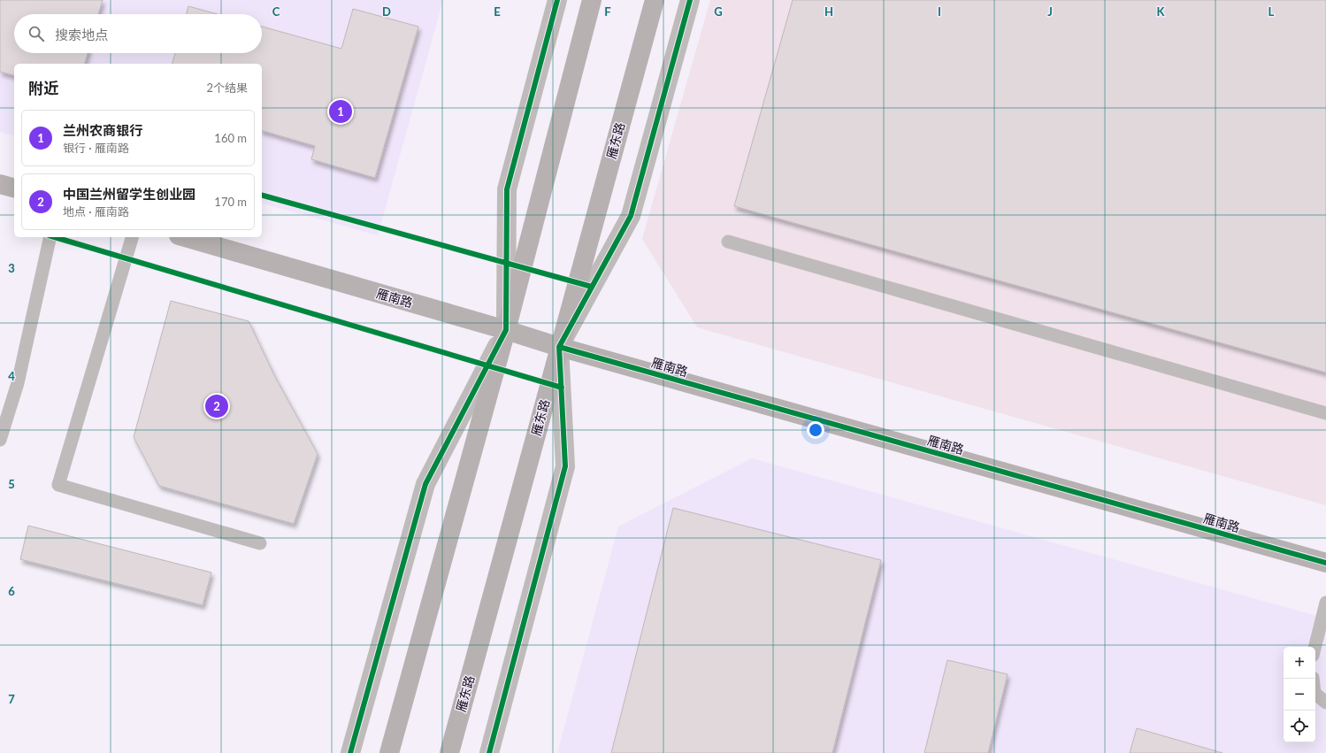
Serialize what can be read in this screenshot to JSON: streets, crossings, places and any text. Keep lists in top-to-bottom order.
{
  "streets": {
    "main road": ["雁东路", "雁南路"]
  },
  "crossings": [
    ["雁东路", "雁南路"]
  ],
  "page": {
    "search": "搜索地点",
    "heading": ["附近", "2个结果"],
    "pins": ["1", "2"],
    "list": [
      {
        "mark": "1",
        "name": "兰州农商银行",
        "note": "银行 · 雁南路",
        "value": "160 m"
      },
      {
        "mark": "2",
        "name": "中国兰州留学生创业园",
        "note": "地点 · 雁南路",
        "value": "170 m"
      }
    ],
    "map_buttons": ["+", "−"]
  },
  "grid": {
    "columns": [
      "C",
      "D",
      "E",
      "F",
      "G",
      "H",
      "I",
      "J",
      "K",
      "L"
    ],
    "rows": [
      "3",
      "4",
      "5",
      "6",
      "7"
    ]
  }
}
